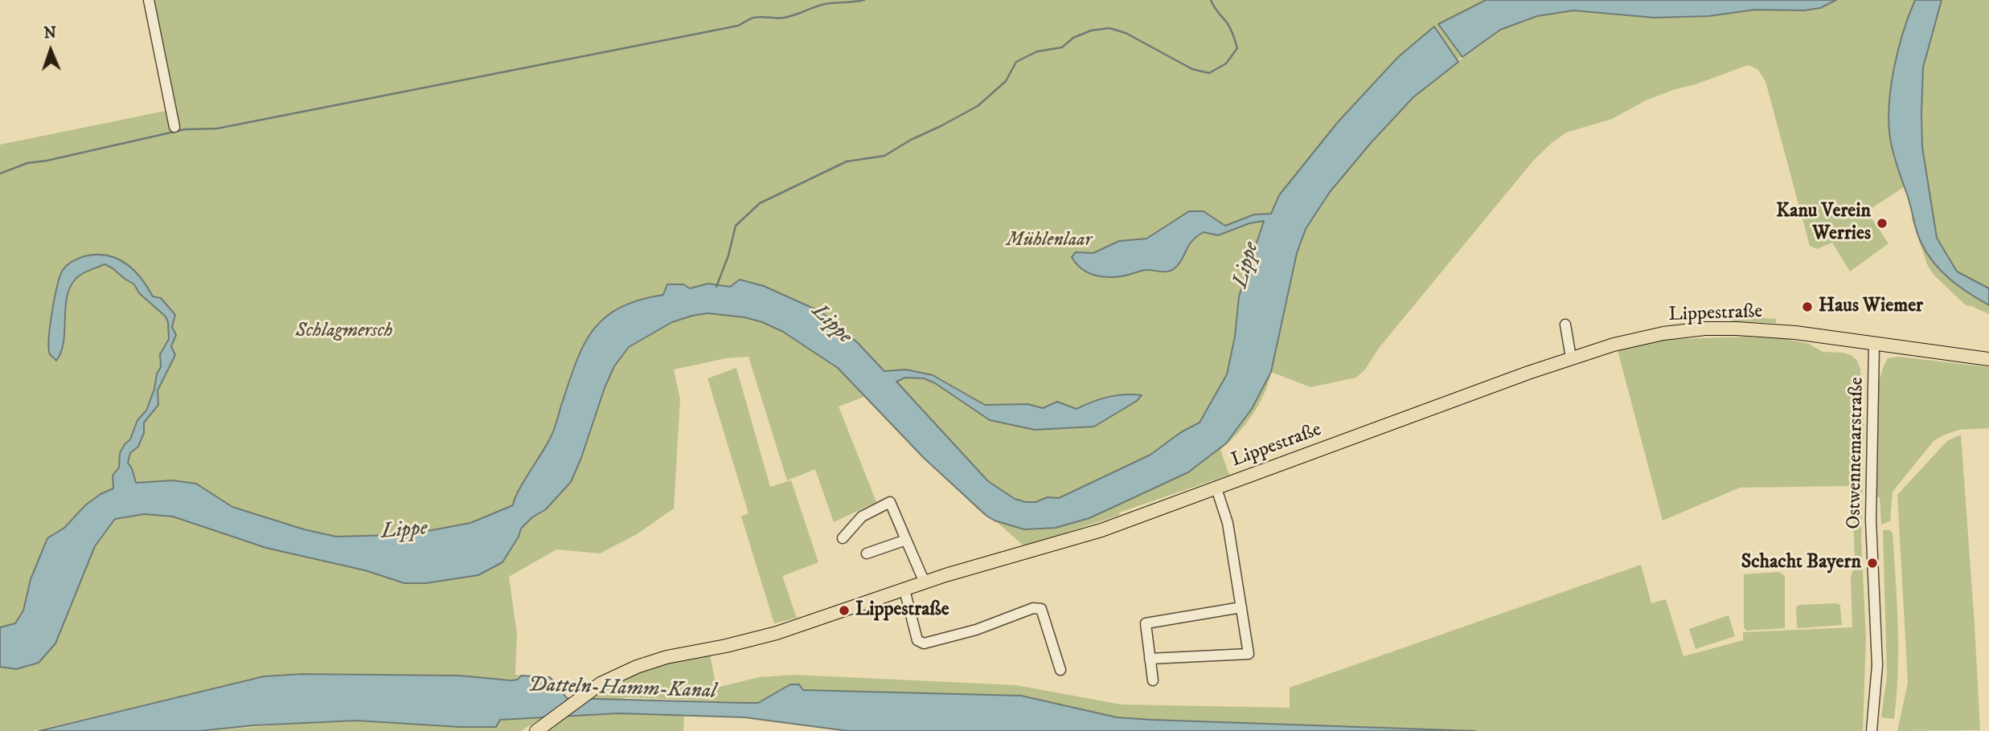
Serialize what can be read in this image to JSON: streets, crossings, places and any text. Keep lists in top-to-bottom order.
{
  "streets": {
    "main road": ["Lippestraße"],
    "street": ["Ostwennemarstraße"]
  },
  "crossings": [
    ["Lippestraße", "Ostwennemarstraße"]
  ],
  "water": ["Lippe", "Datteln-Hamm-Kanal"],
  "parks": ["Mühlenlaar", "Schlagmersch"],
  "places": [
    "Kanu Verein Werries",
    "Haus Wiemer",
    "Schacht Bayern",
    "Lippestraße"
  ],
  "north": "top"
}
